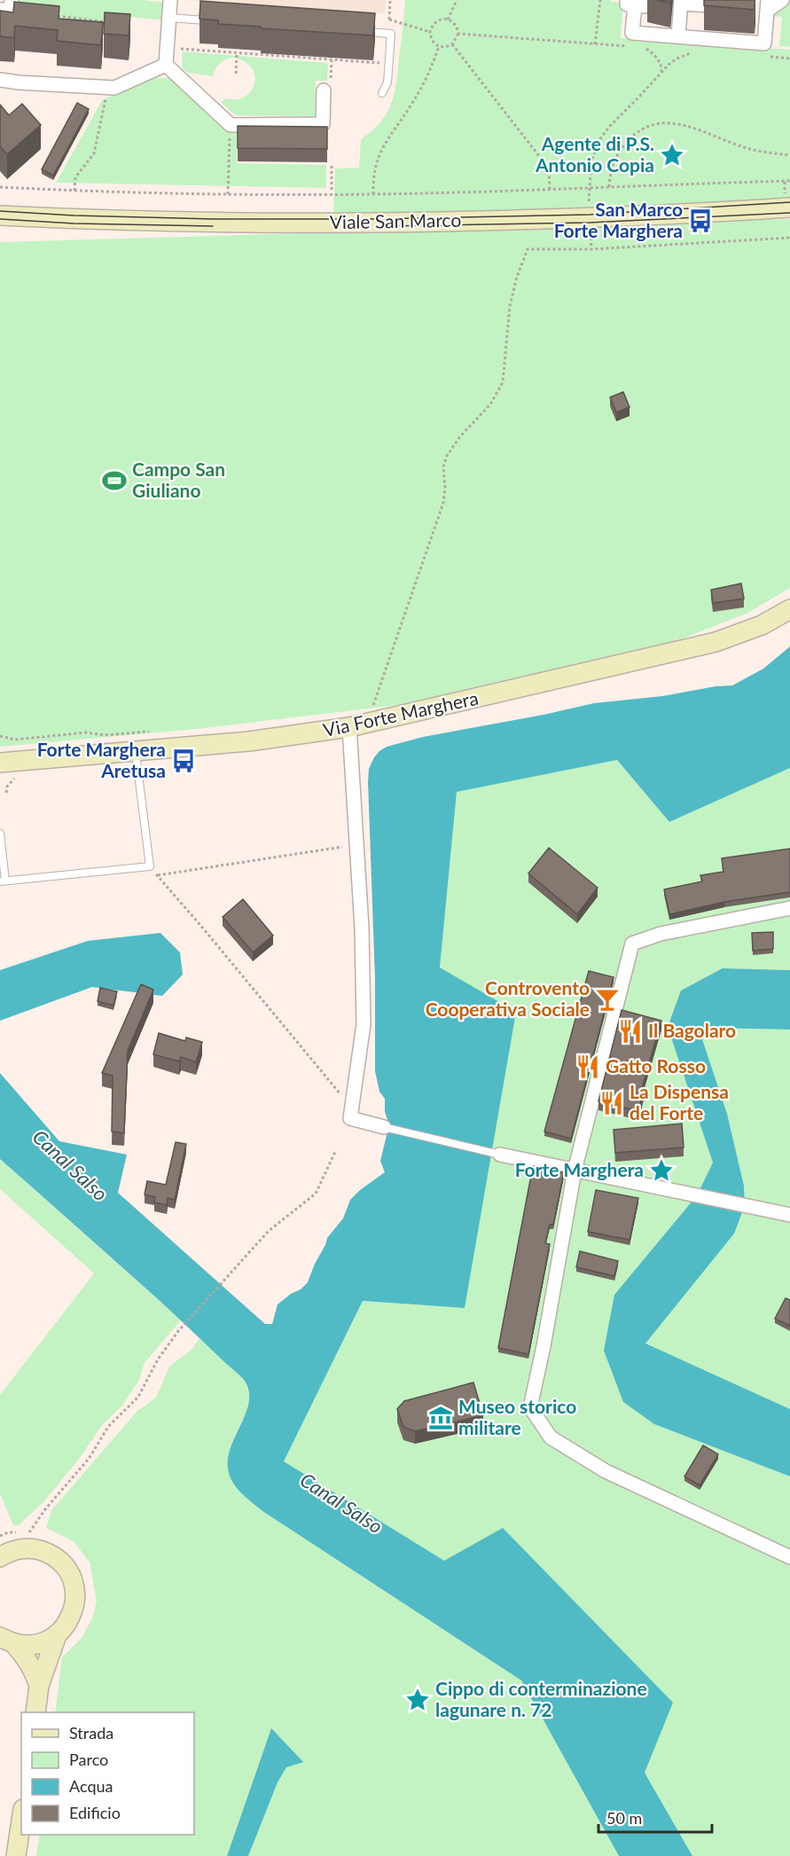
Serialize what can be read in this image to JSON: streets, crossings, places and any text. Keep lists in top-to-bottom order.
{
  "streets": {
    "street": ["Viale San Marco", "Via Forte Marghera"]
  },
  "water": ["Canal Salso"],
  "places": {
    "place": ["Agente di P.S. Antonio Copia", "Forte Marghera", "Cippo di conterminazione lagunare n. 72"],
    "bus stop": ["San Marco Forte Marghera", "Forte Marghera Aretusa"],
    "sports": ["Campo San Giuliano"],
    "bar": ["Controvento Cooperativa Sociale"],
    "restaurant": ["Il Bagolaro", "Gatto Rosso", "La Dispensa del Forte"],
    "museum": ["Museo storico militare"]
  },
  "legend": [
    "Strada",
    "Parco",
    "Acqua",
    "Edificio"
  ],
  "scale_bar": "50 m"
}
